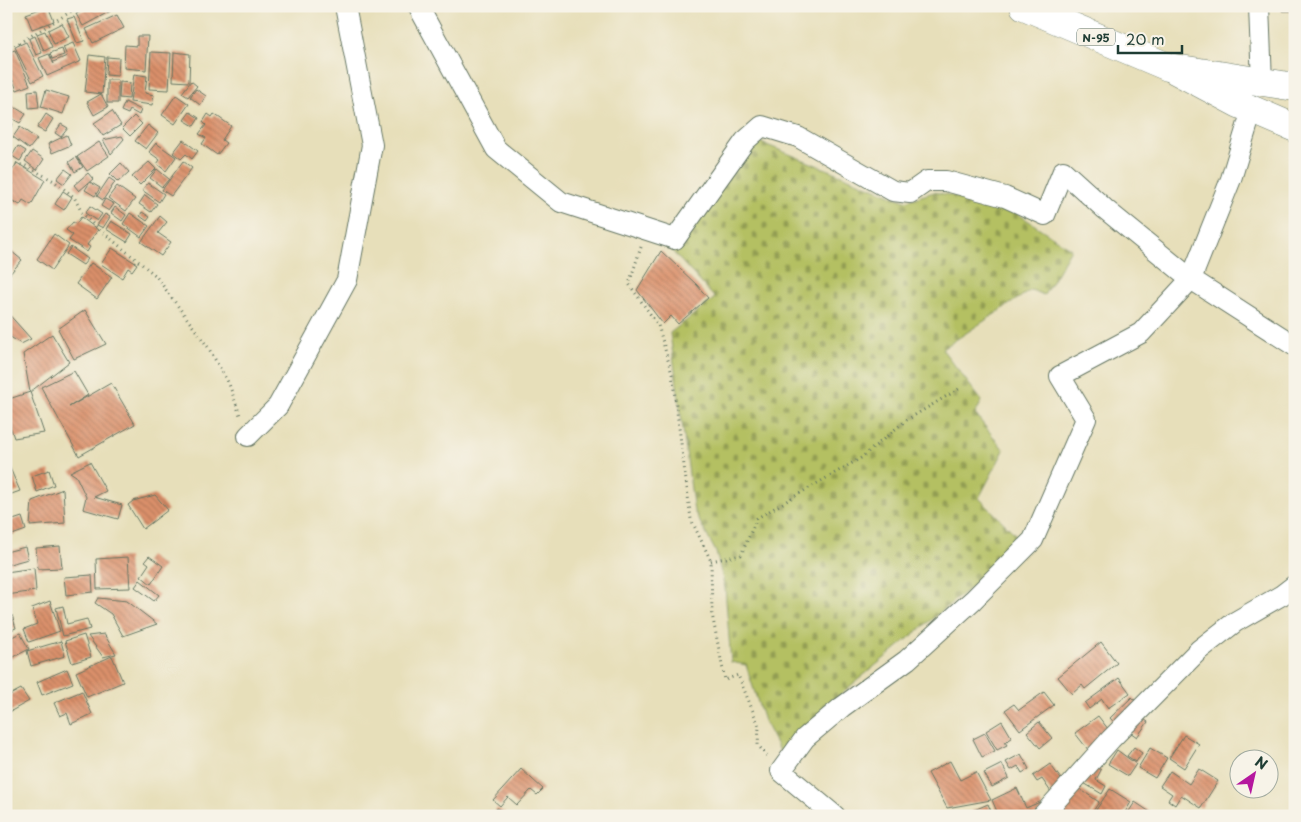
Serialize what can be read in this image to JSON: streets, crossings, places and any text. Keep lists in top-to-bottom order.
{
  "streets": {
    "main road": ["N-95"]
  },
  "scale_bar": "20 m",
  "north": "top right"
}
